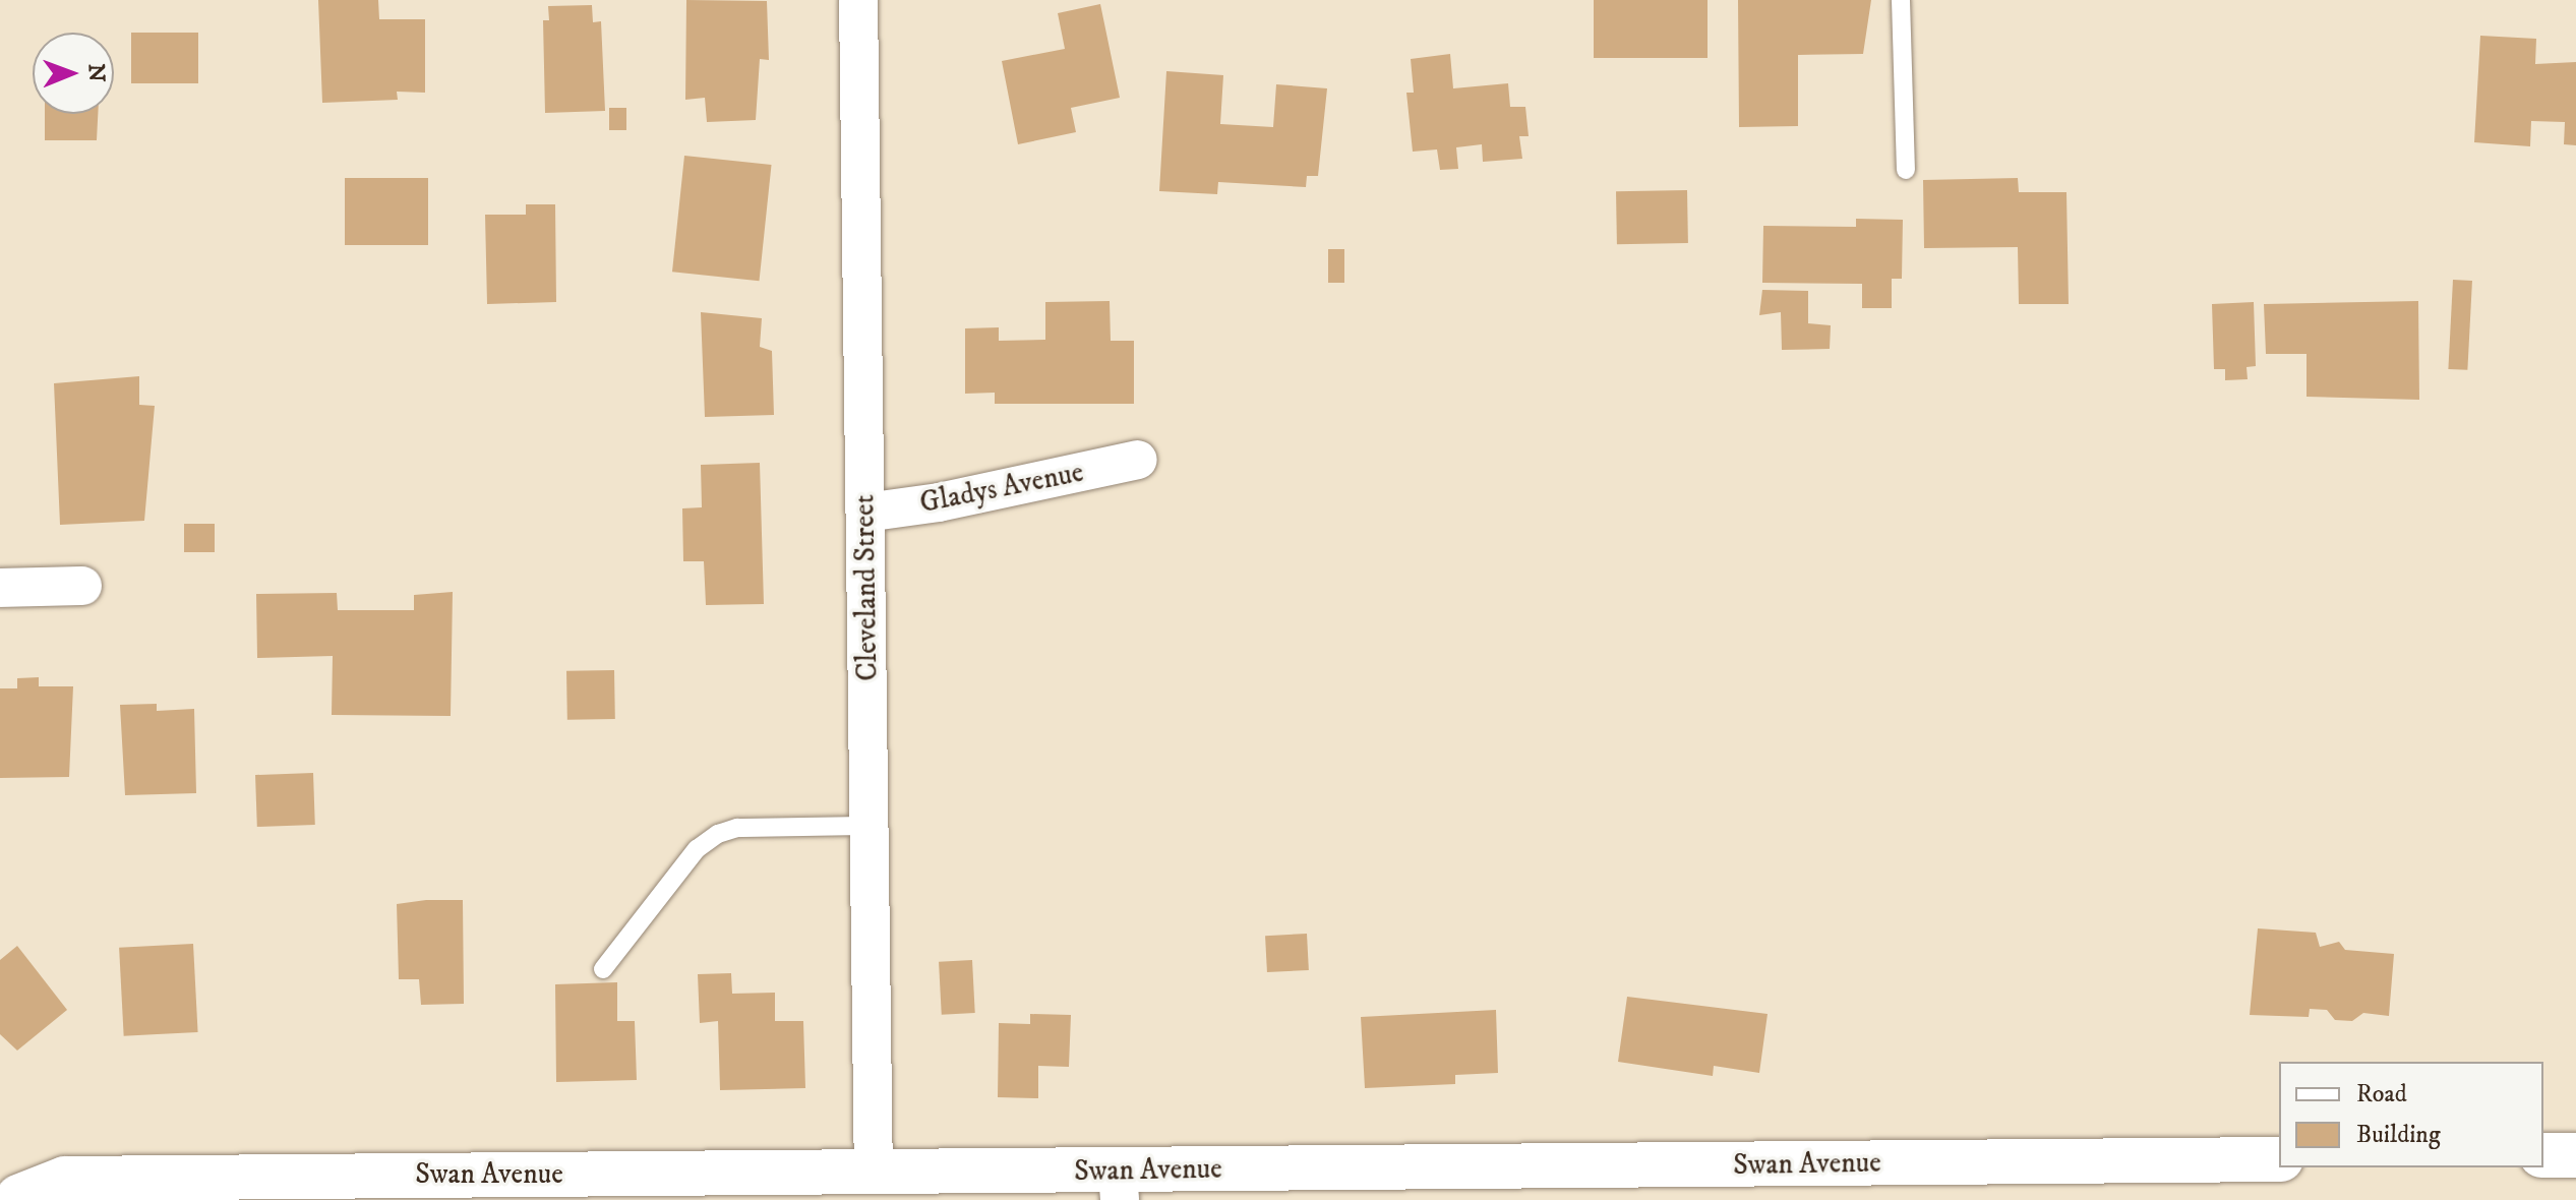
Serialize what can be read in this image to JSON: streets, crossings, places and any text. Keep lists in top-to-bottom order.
{
  "streets": {
    "street": ["Gladys Avenue", "Cleveland Street", "Swan Avenue"]
  },
  "crossings": [
    ["Gladys Avenue", "Cleveland Street"],
    ["Cleveland Street", "Swan Avenue"]
  ],
  "legend": ["Road", "Building"],
  "north": "right"
}
